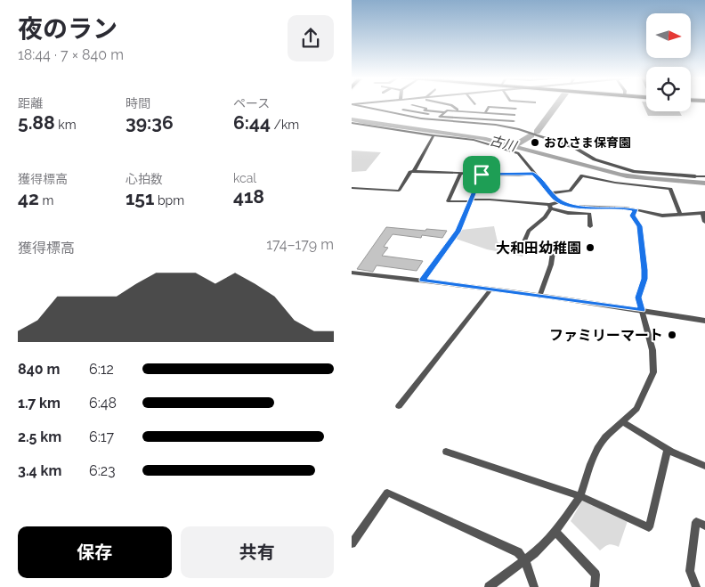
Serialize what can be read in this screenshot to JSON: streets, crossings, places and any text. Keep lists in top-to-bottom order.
{
  "water": ["古川"],
  "places": ["おひさま保育園", "大和田幼稚園", "ファミリーマート"],
  "north": "right",
  "page": {
    "heading": ["夜のラン", "18:44 · 7 × 840 m"],
    "stats": [
      ["距離", "5.88 km"],
      ["時間", "39:36"],
      ["ペース", "6:44 /km"],
      ["獲得標高", "42 m"],
      ["心拍数", "151 bpm"],
      ["kcal", "418"]
    ],
    "chart": ["獲得標高", "174–179 m"],
    "list": [
      {
        "name": "840 m",
        "note": "6:12"
      },
      {
        "name": "1.7 km",
        "note": "6:48"
      },
      {
        "name": "2.5 km",
        "note": "6:17"
      },
      {
        "name": "3.4 km",
        "note": "6:23"
      }
    ],
    "buttons": ["保存", "共有"]
  }
}
